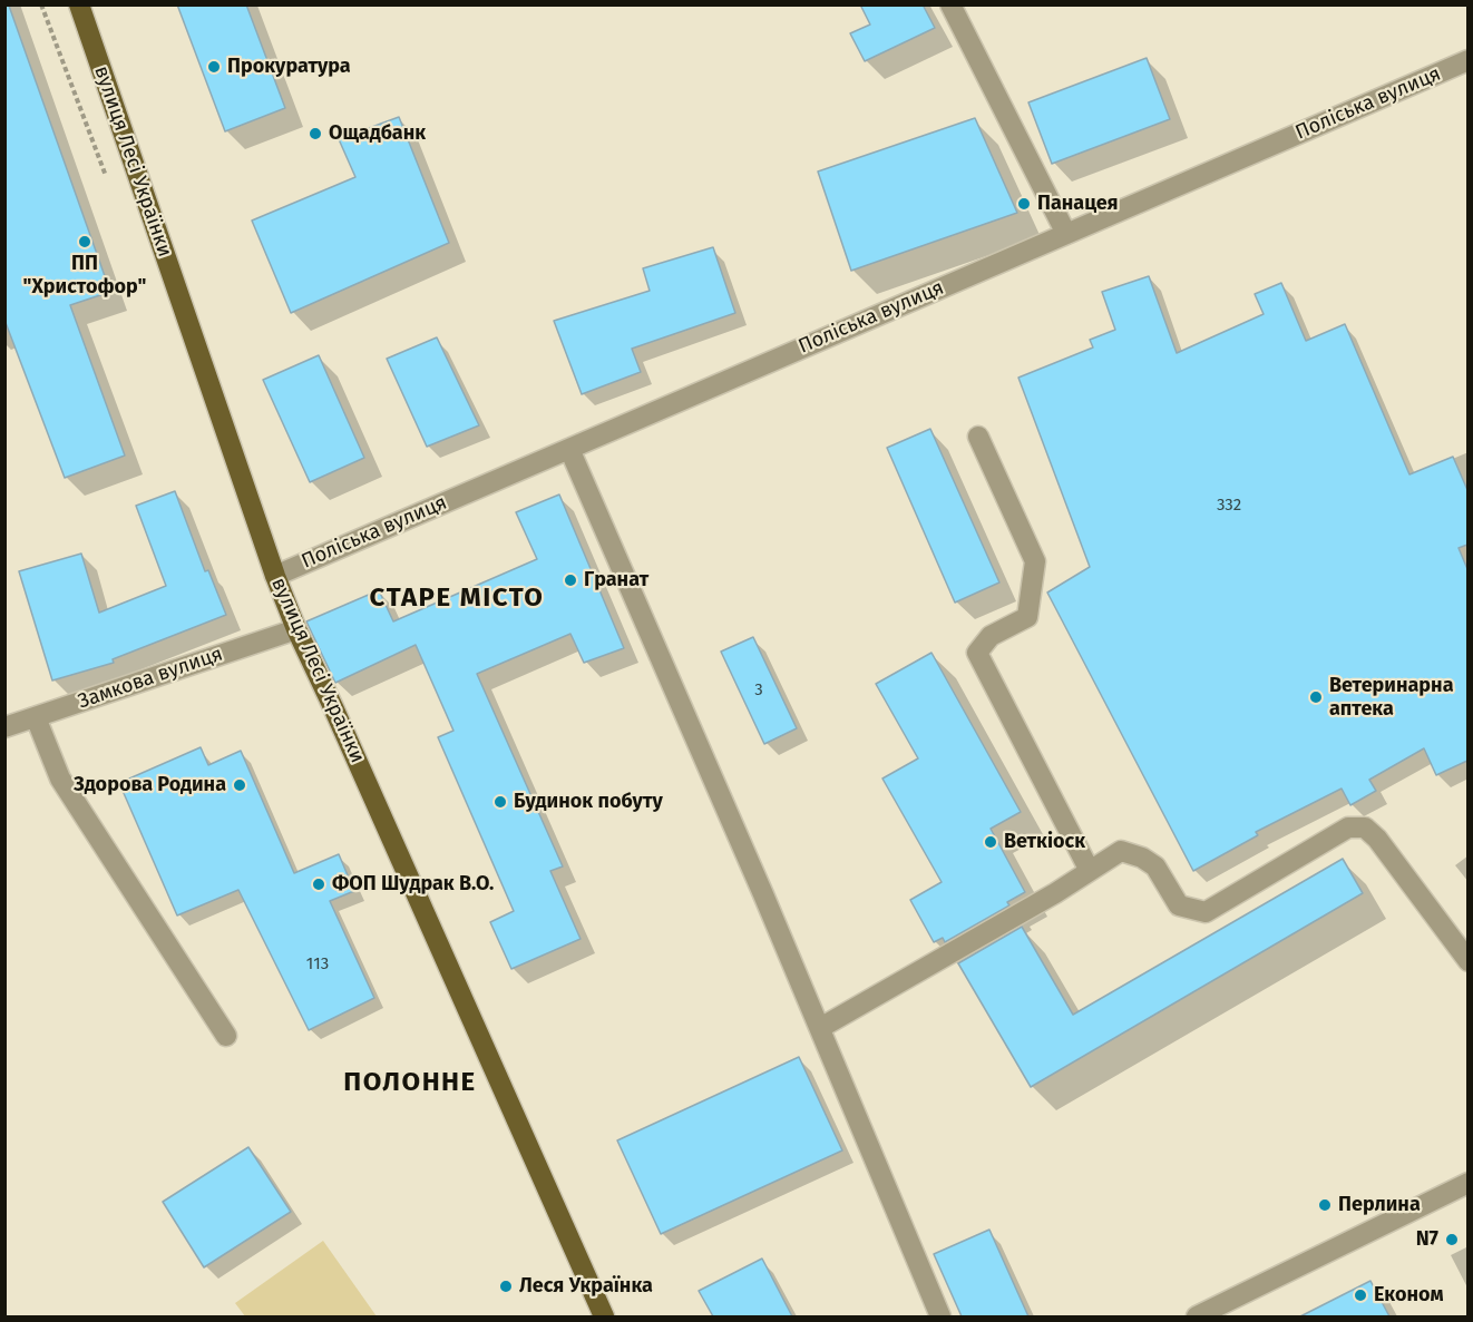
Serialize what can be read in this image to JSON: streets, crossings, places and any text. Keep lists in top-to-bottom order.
{
  "streets": {
    "main road": ["вулиця Лесі Українки"],
    "street": ["Поліська вулиця", "Замкова вулиця"]
  },
  "crossings": [
    ["Поліська вулиця", "вулиця Лесі Українки"],
    ["вулиця Лесі Українки", "Замкова вулиця"]
  ],
  "districts": ["СТАРЕ МІСТО", "ПОЛОННЕ"],
  "places": [
    "Прокуратура",
    "Ощадбанк",
    "Панацея",
    "ПП \"Христофор\"",
    "Гранат",
    "Ветеринарна аптека",
    "Здорова Родина",
    "Будинок побуту",
    "Веткіоск",
    "ФОП Шудрак В.О.",
    "Перлина",
    "N7",
    "Леся Українка",
    "Економ"
  ],
  "house_numbers": ["332", "3", "113"]
}
